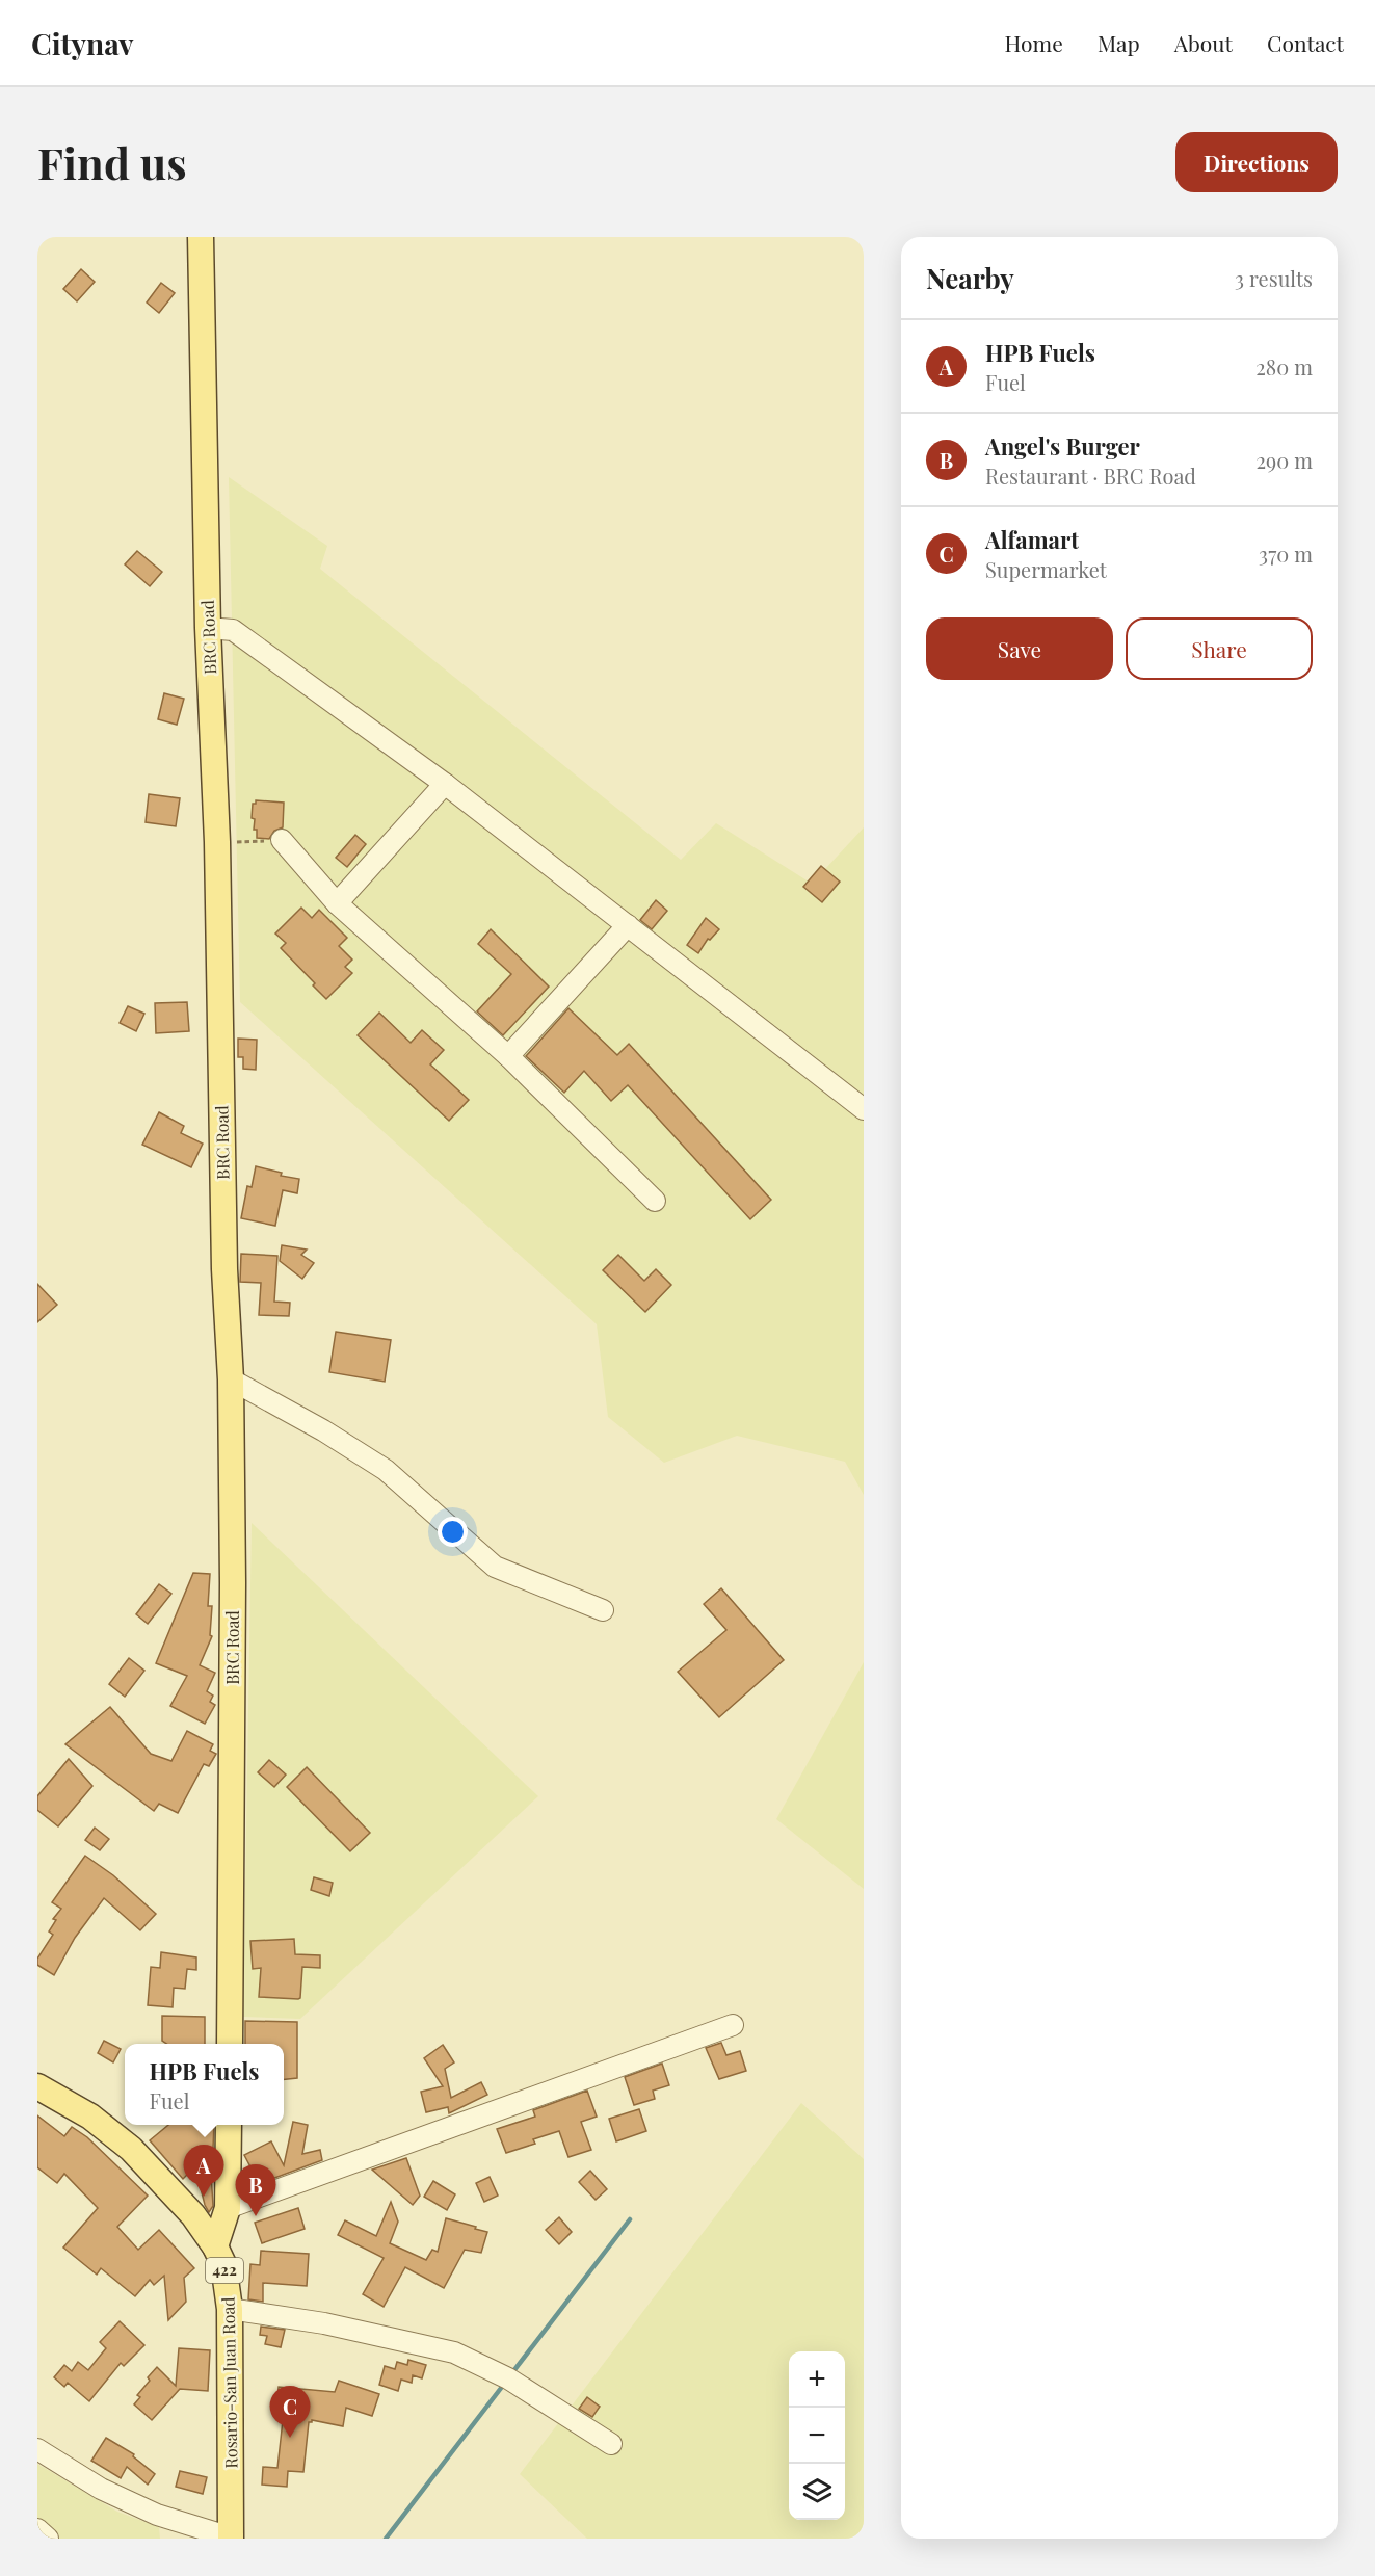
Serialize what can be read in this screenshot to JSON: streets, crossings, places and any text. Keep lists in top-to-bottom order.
{
  "streets": {
    "main road": ["BRC Road", "422", "Rosario-San Juan Road"]
  },
  "page": {
    "header": "Citynav",
    "nav": [
      "Home",
      "Map",
      "About",
      "Contact"
    ],
    "buttons": [
      "Directions",
      ["Save", "Share"]
    ],
    "title": "Find us",
    "heading": ["Nearby", "3 results"],
    "list": [
      {
        "mark": "A",
        "name": "HPB Fuels",
        "note": "Fuel",
        "value": "280 m"
      },
      {
        "mark": "B",
        "name": "Angel's Burger",
        "note": "Restaurant · BRC Road",
        "value": "290 m"
      },
      {
        "mark": "C",
        "name": "Alfamart",
        "note": "Supermarket",
        "value": "370 m"
      }
    ],
    "popup": ["HPB Fuels", "Fuel"],
    "pins": ["A", "B", "C"],
    "map_buttons": ["+", "−"]
  }
}
